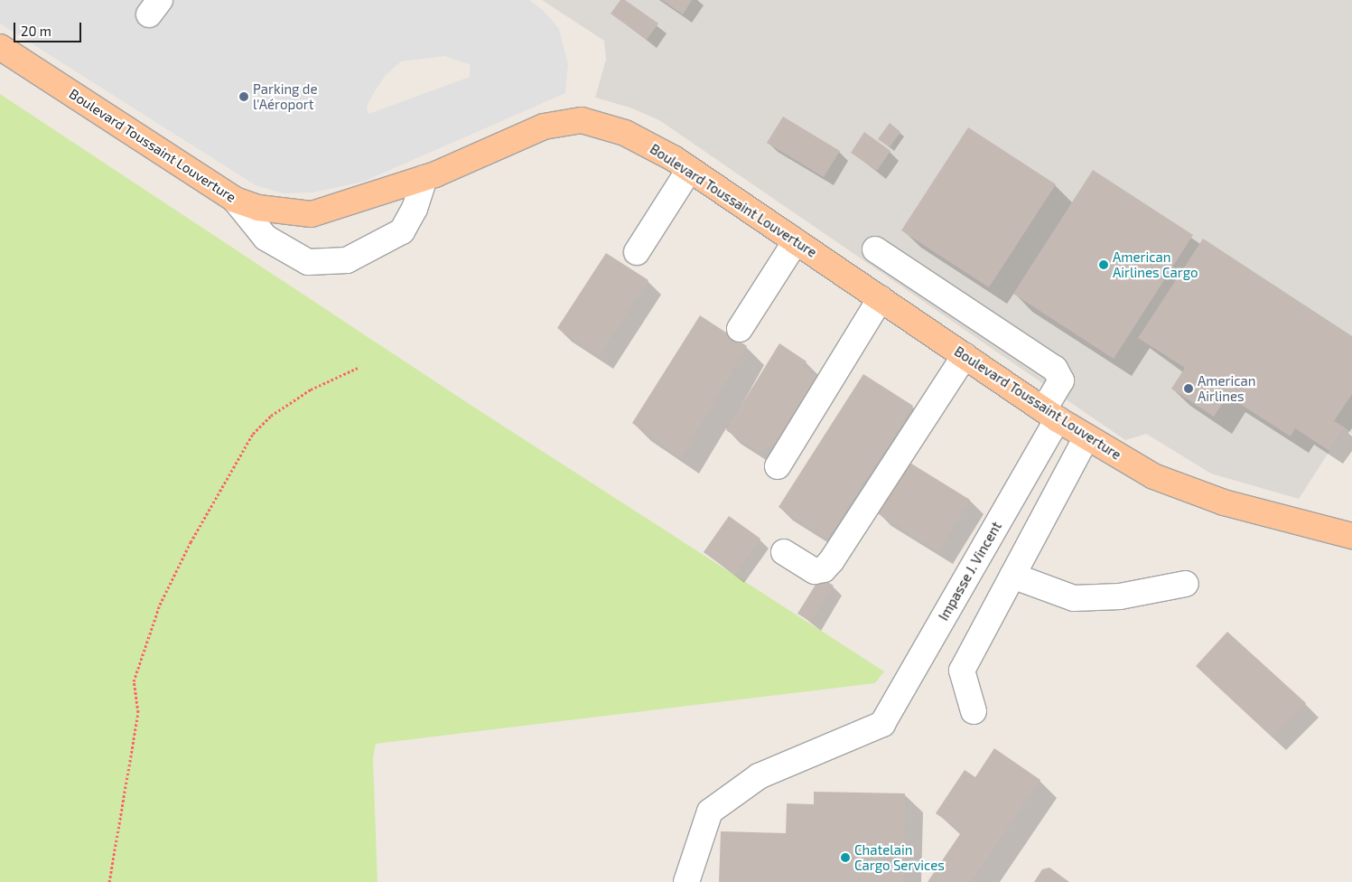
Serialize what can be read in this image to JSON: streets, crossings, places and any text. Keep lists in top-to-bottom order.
{
  "streets": {
    "main road": ["Boulevard Toussaint Louverture"],
    "lane": ["Impasse J. Vincent"]
  },
  "crossings": [
    ["Boulevard Toussaint Louverture", "Impasse J. Vincent"]
  ],
  "places": [
    "Parking de l'Aéroport",
    "American Airlines Cargo",
    "American Airlines",
    "Chatelain Cargo Services"
  ],
  "scale_bar": "20 m"
}
